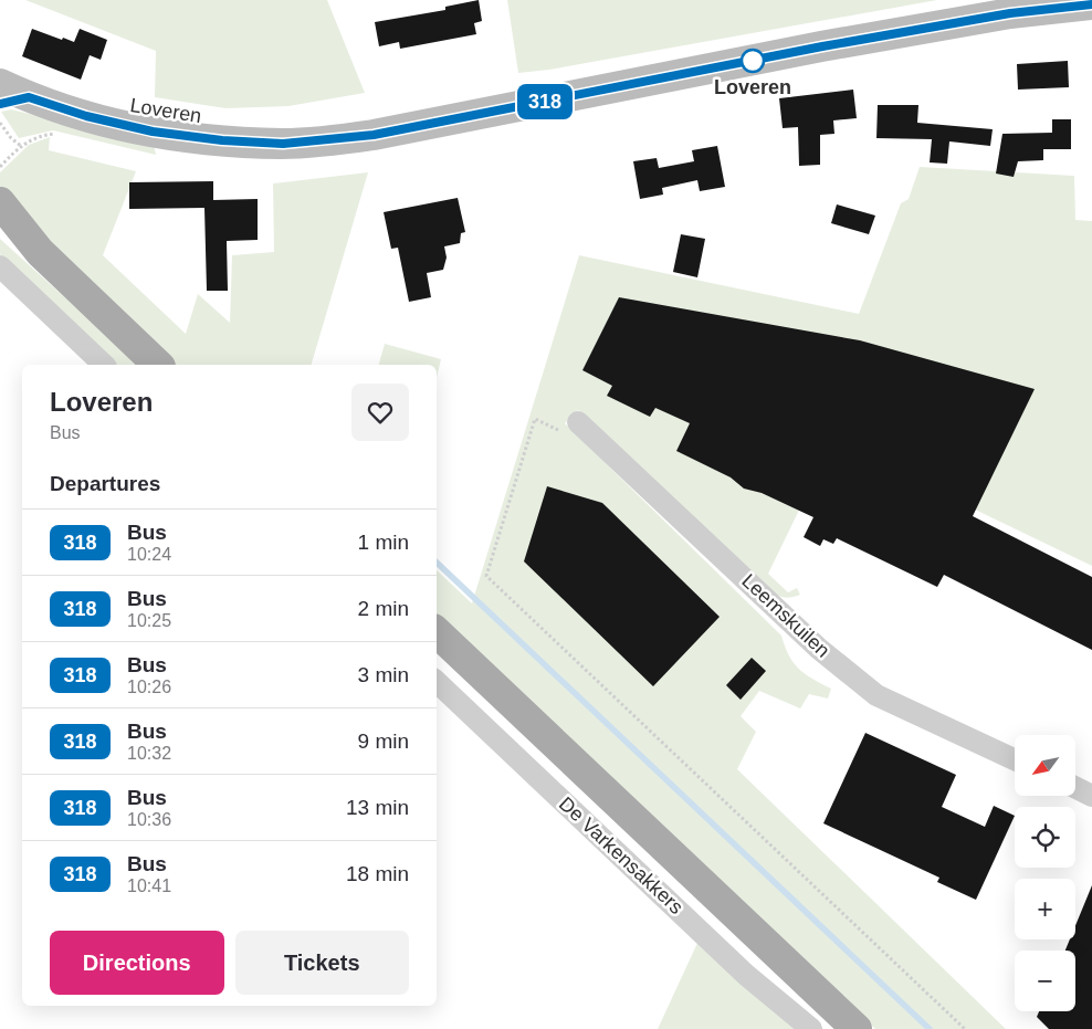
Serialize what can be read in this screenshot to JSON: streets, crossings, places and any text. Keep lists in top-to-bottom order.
{
  "streets": {
    "street": ["Loveren", "Leemskuilen", "De Varkensakkers"]
  },
  "places": ["Loveren"],
  "lines": ["bus line 318"],
  "north": "bottom left",
  "page": {
    "on_map": "318",
    "heading": [
      ["Loveren", "Bus"],
      "Departures"
    ],
    "list": [
      {
        "mark": "318",
        "name": "Bus",
        "note": "10:24",
        "value": "1 min"
      },
      {
        "mark": "318",
        "name": "Bus",
        "note": "10:25",
        "value": "2 min"
      },
      {
        "mark": "318",
        "name": "Bus",
        "note": "10:26",
        "value": "3 min"
      },
      {
        "mark": "318",
        "name": "Bus",
        "note": "10:32",
        "value": "9 min"
      },
      {
        "mark": "318",
        "name": "Bus",
        "note": "10:36",
        "value": "13 min"
      },
      {
        "mark": "318",
        "name": "Bus",
        "note": "10:41",
        "value": "18 min"
      }
    ],
    "map_buttons": ["+", "−"],
    "buttons": ["Directions", "Tickets"]
  }
}
